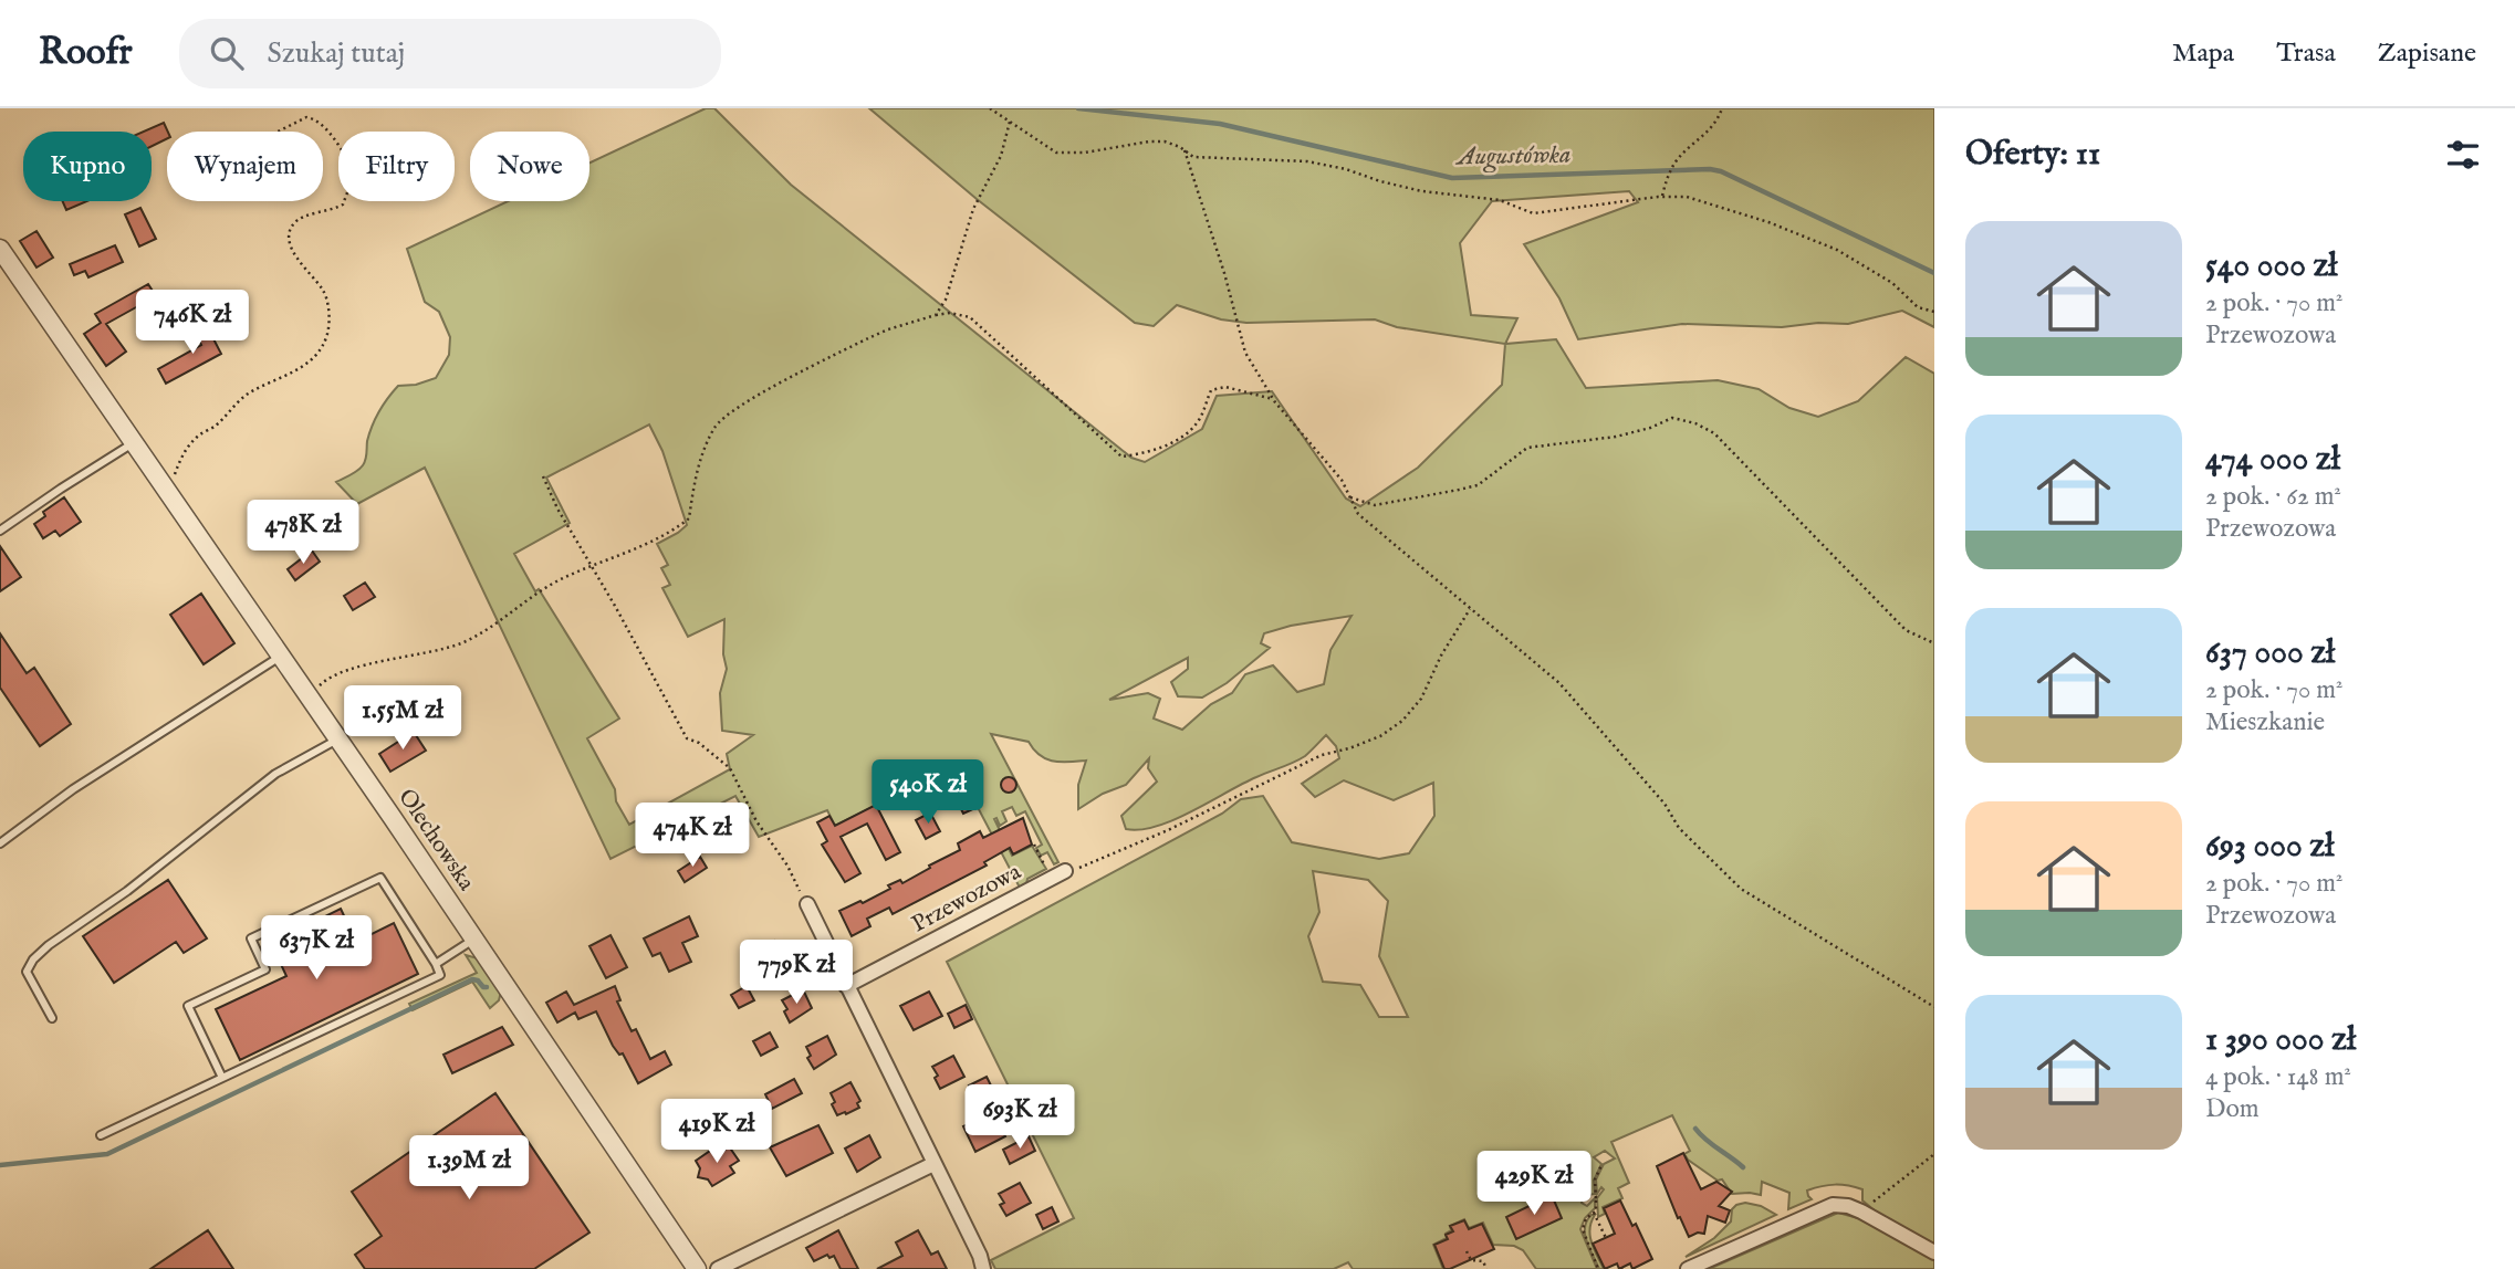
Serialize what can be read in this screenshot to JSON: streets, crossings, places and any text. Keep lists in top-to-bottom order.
{
  "streets": {
    "street": ["Olechowska", "Przewozowa"]
  },
  "water": ["Augustówka"],
  "page": {
    "header": "Roofr",
    "search": "Szukaj tutaj",
    "nav": ["Mapa", "Trasa", "Zapisane"],
    "heading": "Oferty: 11",
    "chip": [
      "Kupno",
      "Wynajem",
      "Filtry",
      "Nowe"
    ],
    "list": [
      {
        "name": "540 000 zł",
        "note": "2 pok. · 70 m² · Przewozowa"
      },
      {
        "name": "474 000 zł",
        "note": "2 pok. · 62 m² · Przewozowa"
      },
      {
        "name": "637 000 zł",
        "note": "2 pok. · 70 m² · Mieszkanie"
      },
      {
        "name": "693 000 zł",
        "note": "2 pok. · 70 m² · Przewozowa"
      },
      {
        "name": "1 390 000 zł",
        "note": "4 pok. · 148 m² · Dom"
      }
    ],
    "price": [
      "746K zł",
      "478K zł",
      "1.55M zł",
      "540K zł",
      "474K zł",
      "637K zł",
      "779K zł",
      "693K zł",
      "419K zł",
      "1.39M zł",
      "429K zł"
    ]
  }
}
